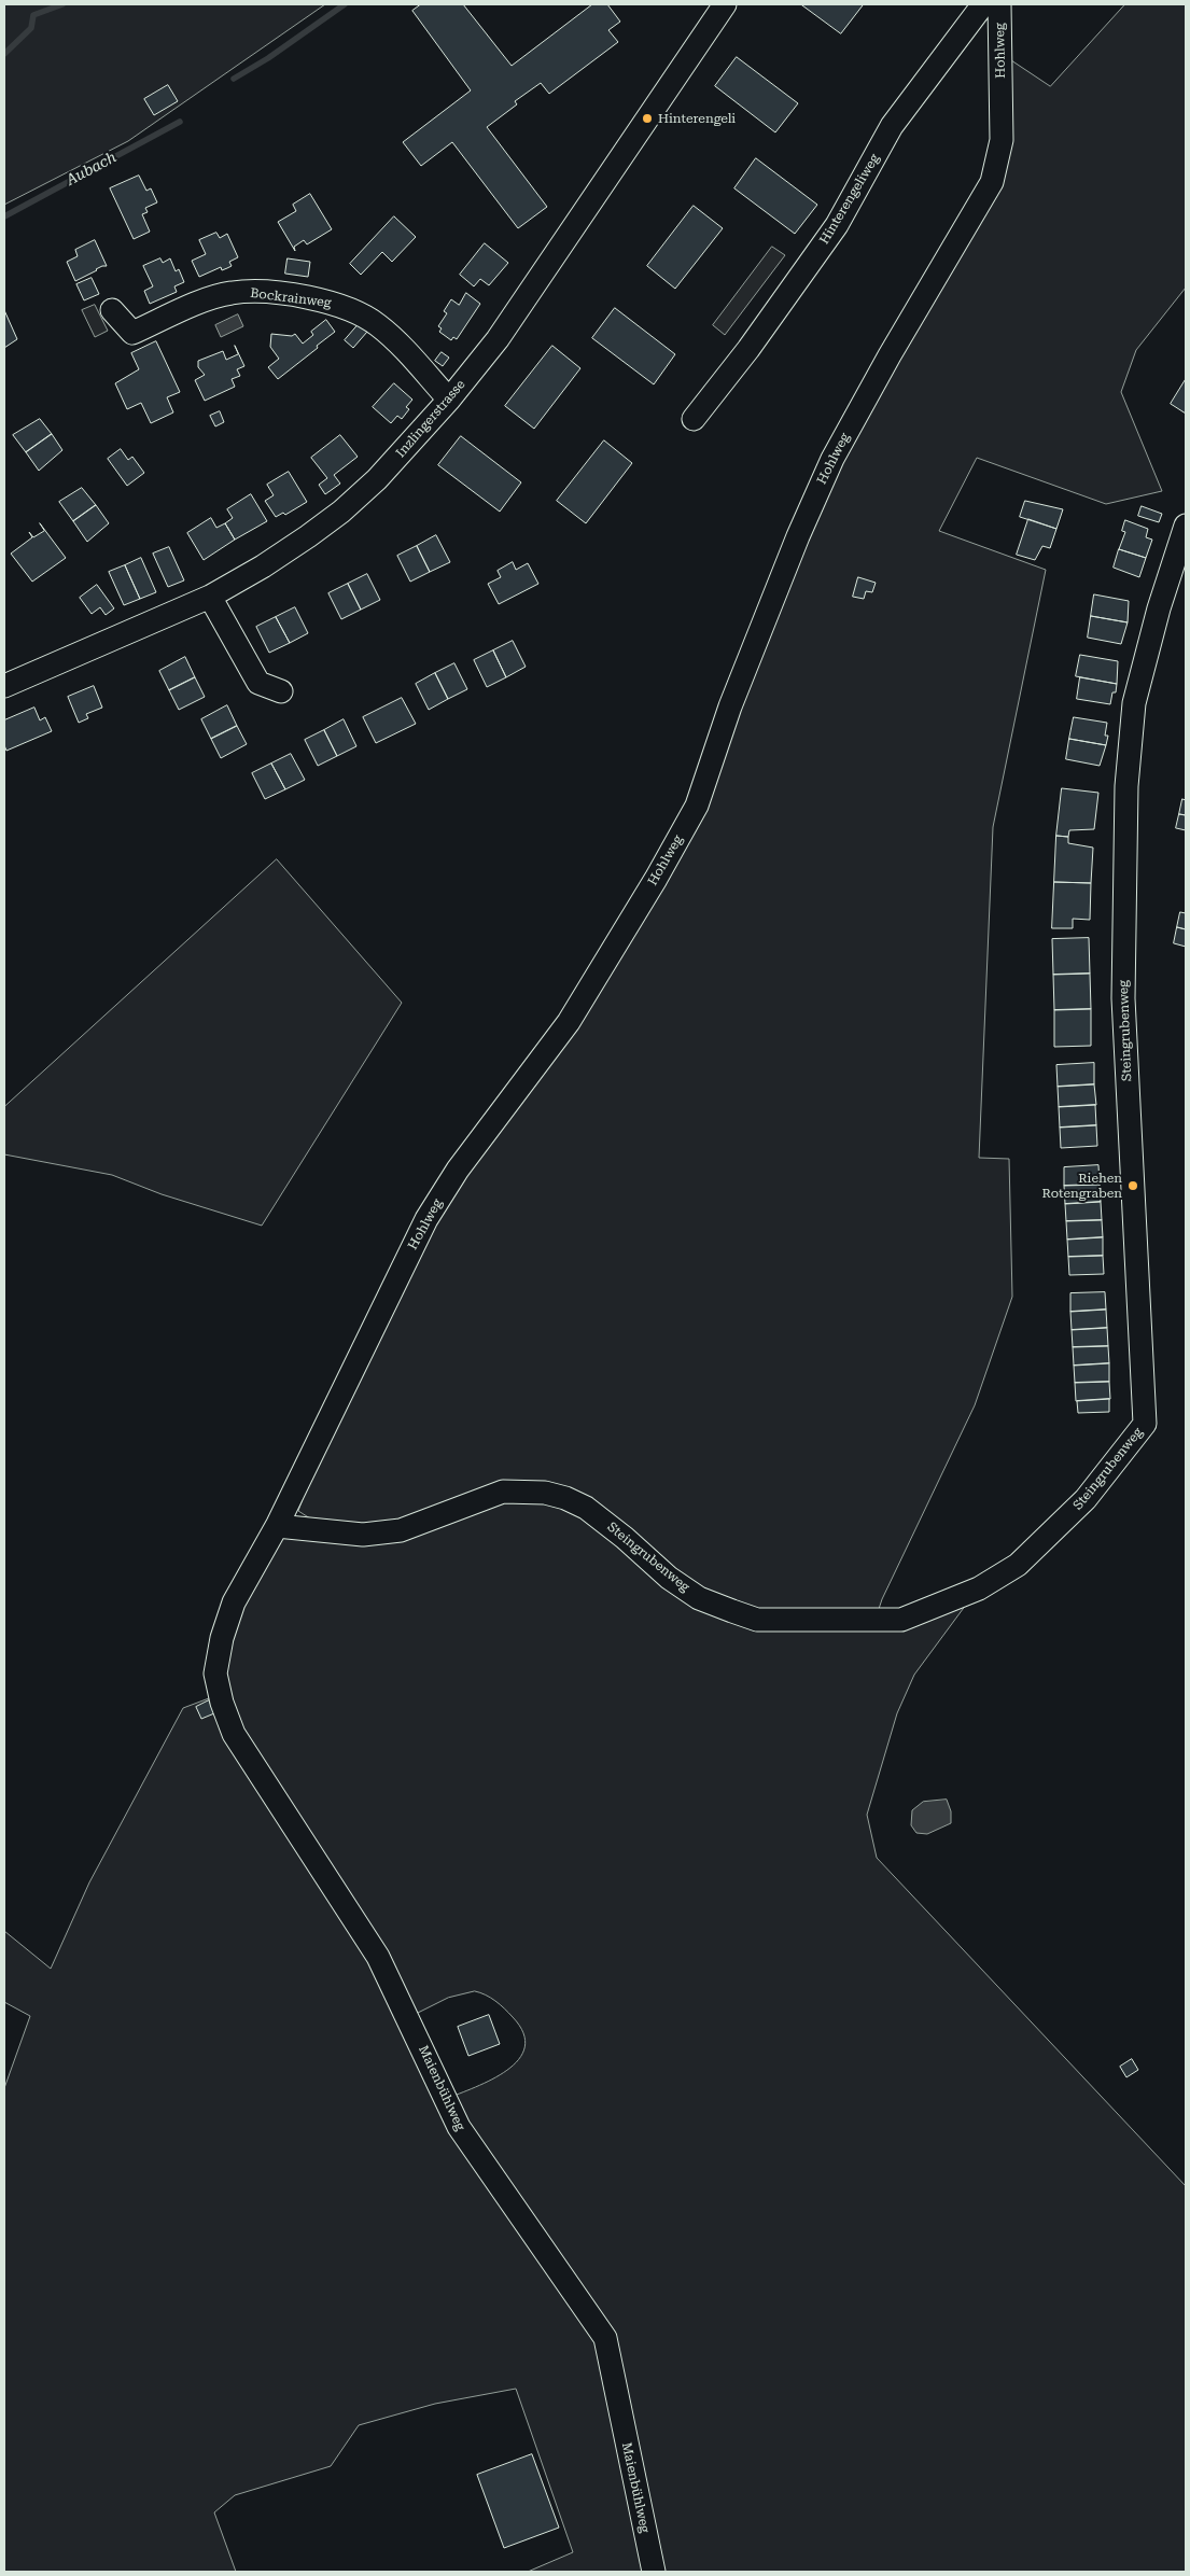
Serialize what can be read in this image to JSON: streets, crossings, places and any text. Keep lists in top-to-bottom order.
{
  "streets": {
    "street": [
      "Hohlweg",
      "Hinterengeliweg",
      "Bockrainweg",
      "Inzlingerstrasse",
      "Steingrubenweg",
      "Maienbühlweg"
    ]
  },
  "crossings": [
    ["Hohlweg", "Steingrubenweg"],
    ["Hohlweg", "Maienbühlweg"],
    ["Bockrainweg", "Inzlingerstrasse"]
  ],
  "water": ["Aubach"],
  "places": ["Hinterengeli", "Riehen Rotengraben"]
}
